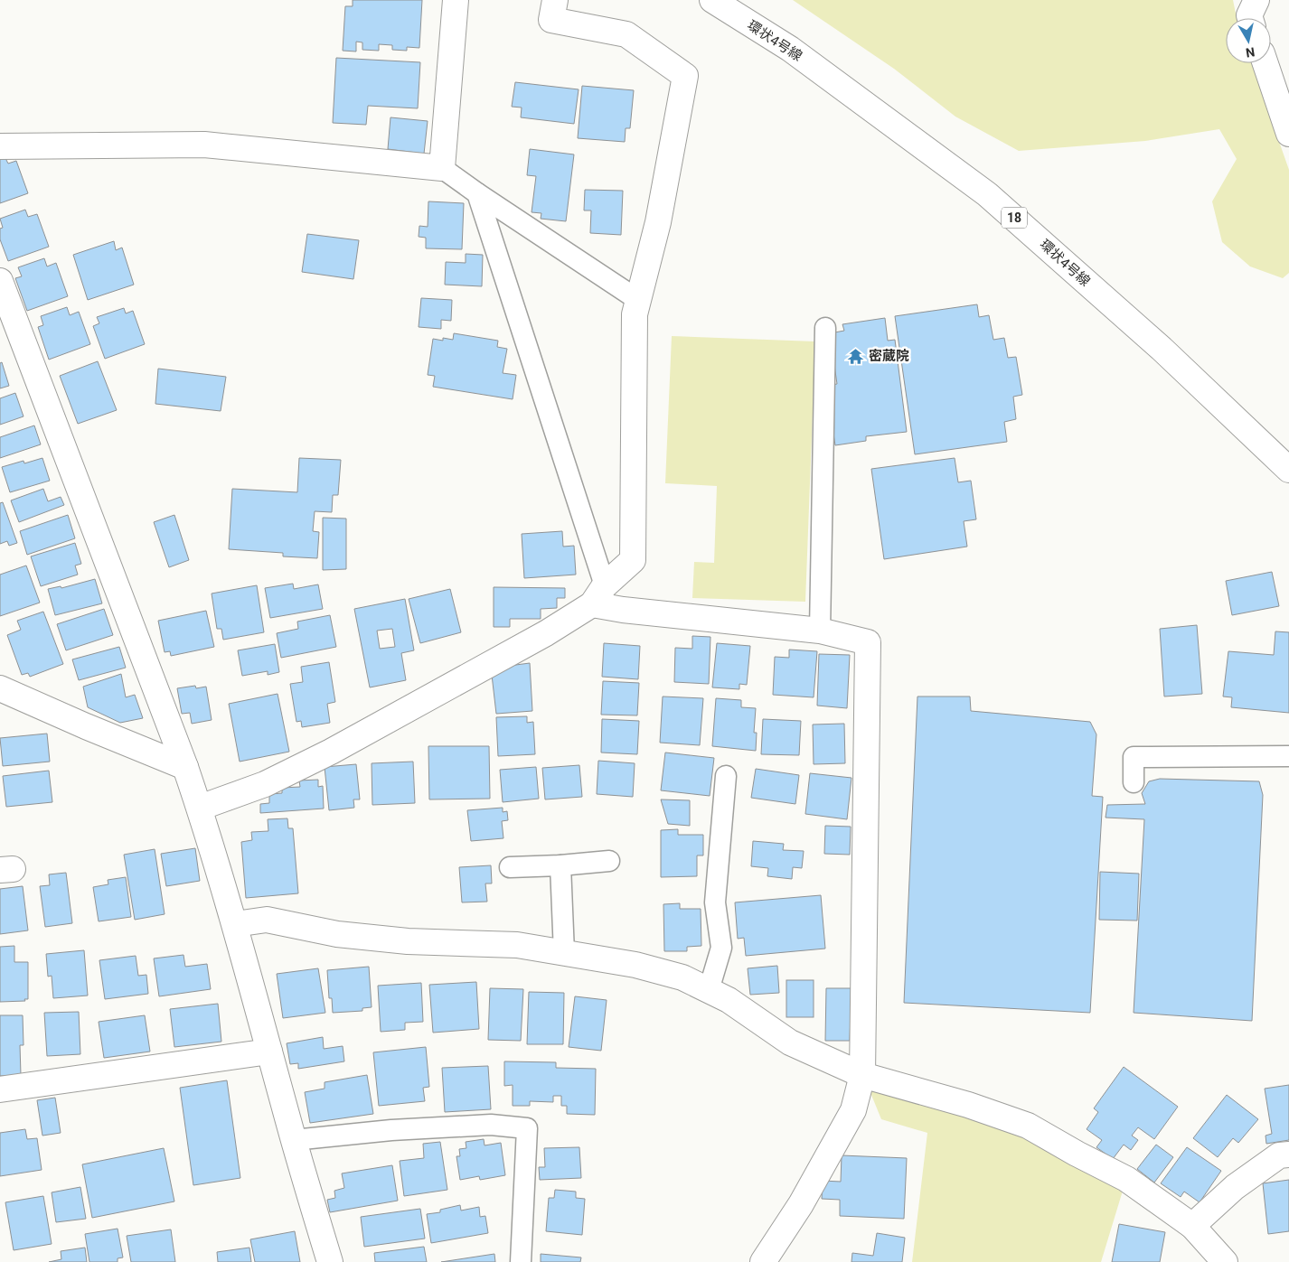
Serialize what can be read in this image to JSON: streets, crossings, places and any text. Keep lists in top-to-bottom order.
{
  "streets": {
    "street": ["環状4号線", "18"]
  },
  "places": {
    "temple": ["密蔵院"]
  },
  "north": "bottom"
}
